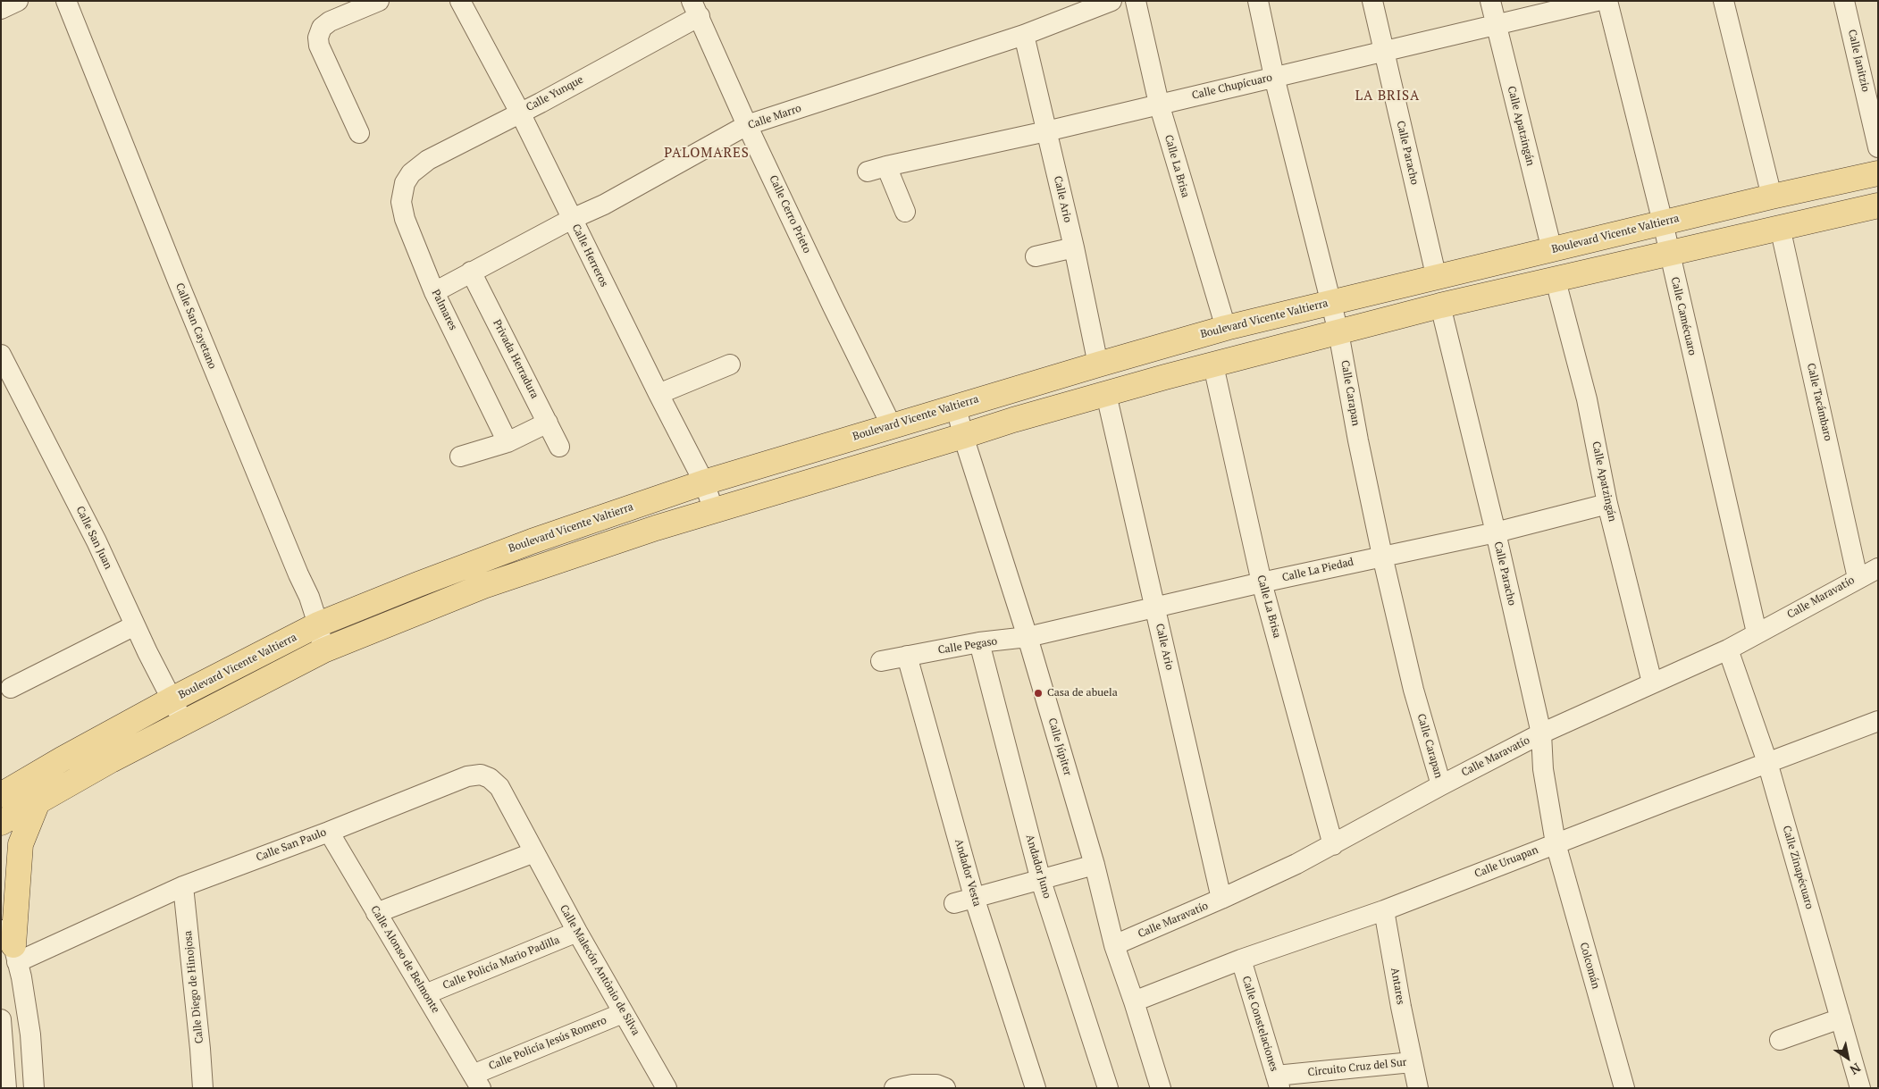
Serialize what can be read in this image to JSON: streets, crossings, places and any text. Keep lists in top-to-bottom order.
{
  "streets": {
    "main road": ["Boulevard Vicente Valtierra"],
    "street": [
      "Calle Janitzio",
      "Calle Chupícuaro",
      "Calle Yunque",
      "Calle Marro",
      "Calle Apatzingán",
      "Calle Paracho",
      "Calle La Brisa",
      "Calle Ario",
      "Calle Cerro Prieto",
      "Calle Herreros",
      "Palmares",
      "Calle Camécuaro",
      "Calle San Cayetano",
      "Privada Herradura",
      "Calle Carapan",
      "Calle Tacámbaro",
      "Calle San Juan",
      "Calle La Piedad",
      "Calle Maravatío",
      "Calle Pegaso",
      "Calle Júpiter",
      "Calle San Paulo",
      "Calle Uruapan",
      "Andador Juno",
      "Calle Zinapécuaro",
      "Andador Vesta",
      "Calle Alonso de Belmonte",
      "Calle Policía Mario Padilla",
      "Colcomán",
      "Calle Malecón Antônio de Silva",
      "Antares",
      "Calle Diego de Hinojosa",
      "Calle Constelaciones",
      "Calle Policía Jesús Romero",
      "Circuito Cruz del Sur"
    ]
  },
  "crossings": [
    ["Calle Chupícuaro", "Calle Apatzingán"],
    ["Calle Chupícuaro", "Calle Paracho"],
    ["Calle Chupícuaro", "Calle La Brisa"],
    ["Calle Chupícuaro", "Calle Ario"],
    ["Calle Chupícuaro", "Calle Carapan"],
    ["Calle Yunque", "Calle Cerro Prieto"],
    ["Calle Yunque", "Calle Herreros"],
    ["Calle Yunque", "Palmares"],
    ["Calle Marro", "Calle Ario"],
    ["Calle Marro", "Calle Cerro Prieto"],
    ["Calle Marro", "Calle Herreros"],
    ["Calle Marro", "Palmares"],
    ["Calle Marro", "Privada Herradura"],
    ["Calle Apatzingán", "Boulevard Vicente Valtierra"],
    ["Calle Apatzingán", "Calle La Piedad"],
    ["Calle Apatzingán", "Calle Maravatío"],
    ["Calle Paracho", "Boulevard Vicente Valtierra"],
    ["Calle Paracho", "Calle La Piedad"],
    ["Calle Paracho", "Calle Maravatío"],
    ["Calle Paracho", "Calle Uruapan"],
    ["Calle Paracho", "Colcomán"],
    ["Calle La Brisa", "Boulevard Vicente Valtierra"],
    ["Calle La Brisa", "Calle La Piedad"],
    ["Calle La Brisa", "Calle Maravatío"],
    ["Calle Ario", "Boulevard Vicente Valtierra"],
    ["Calle Ario", "Calle La Piedad"],
    ["Calle Ario", "Calle Maravatío"],
    ["Calle Cerro Prieto", "Boulevard Vicente Valtierra"],
    ["Boulevard Vicente Valtierra", "Calle Herreros"],
    ["Boulevard Vicente Valtierra", "Calle Camécuaro"],
    ["Boulevard Vicente Valtierra", "Calle San Cayetano"],
    ["Boulevard Vicente Valtierra", "Calle Carapan"],
    ["Boulevard Vicente Valtierra", "Calle San Juan"],
    ["Boulevard Vicente Valtierra", "Calle Júpiter"],
    ["Calle Camécuaro", "Calle Maravatío"],
    ["Calle Carapan", "Calle La Piedad"],
    ["Calle Carapan", "Calle Maravatío"],
    ["Calle Tacámbaro", "Calle Maravatío"],
    ["Calle La Piedad", "Calle Pegaso"],
    ["Calle La Piedad", "Calle Júpiter"],
    ["Calle Maravatío", "Calle Júpiter"],
    ["Calle Maravatío", "Calle Zinapécuaro"],
    ["Calle Pegaso", "Calle Júpiter"],
    ["Calle Pegaso", "Andador Juno"],
    ["Calle Pegaso", "Andador Vesta"],
    ["Calle Júpiter", "Calle Uruapan"],
    ["Calle San Paulo", "Calle Alonso de Belmonte"],
    ["Calle San Paulo", "Calle Malecón Antônio de Silva"],
    ["Calle San Paulo", "Calle Diego de Hinojosa"],
    ["Calle Uruapan", "Calle Zinapécuaro"],
    ["Calle Uruapan", "Colcomán"],
    ["Calle Uruapan", "Antares"],
    ["Calle Uruapan", "Calle Constelaciones"],
    ["Calle Alonso de Belmonte", "Calle Policía Mario Padilla"],
    ["Calle Alonso de Belmonte", "Calle Policía Jesús Romero"],
    ["Calle Policía Mario Padilla", "Calle Malecón Antônio de Silva"],
    ["Calle Malecón Antônio de Silva", "Calle Policía Jesús Romero"],
    ["Antares", "Circuito Cruz del Sur"],
    ["Calle Constelaciones", "Circuito Cruz del Sur"]
  ],
  "districts": ["LA BRISA", "PALOMARES"],
  "places": ["Casa de abuela"],
  "north": "bottom right"
}
